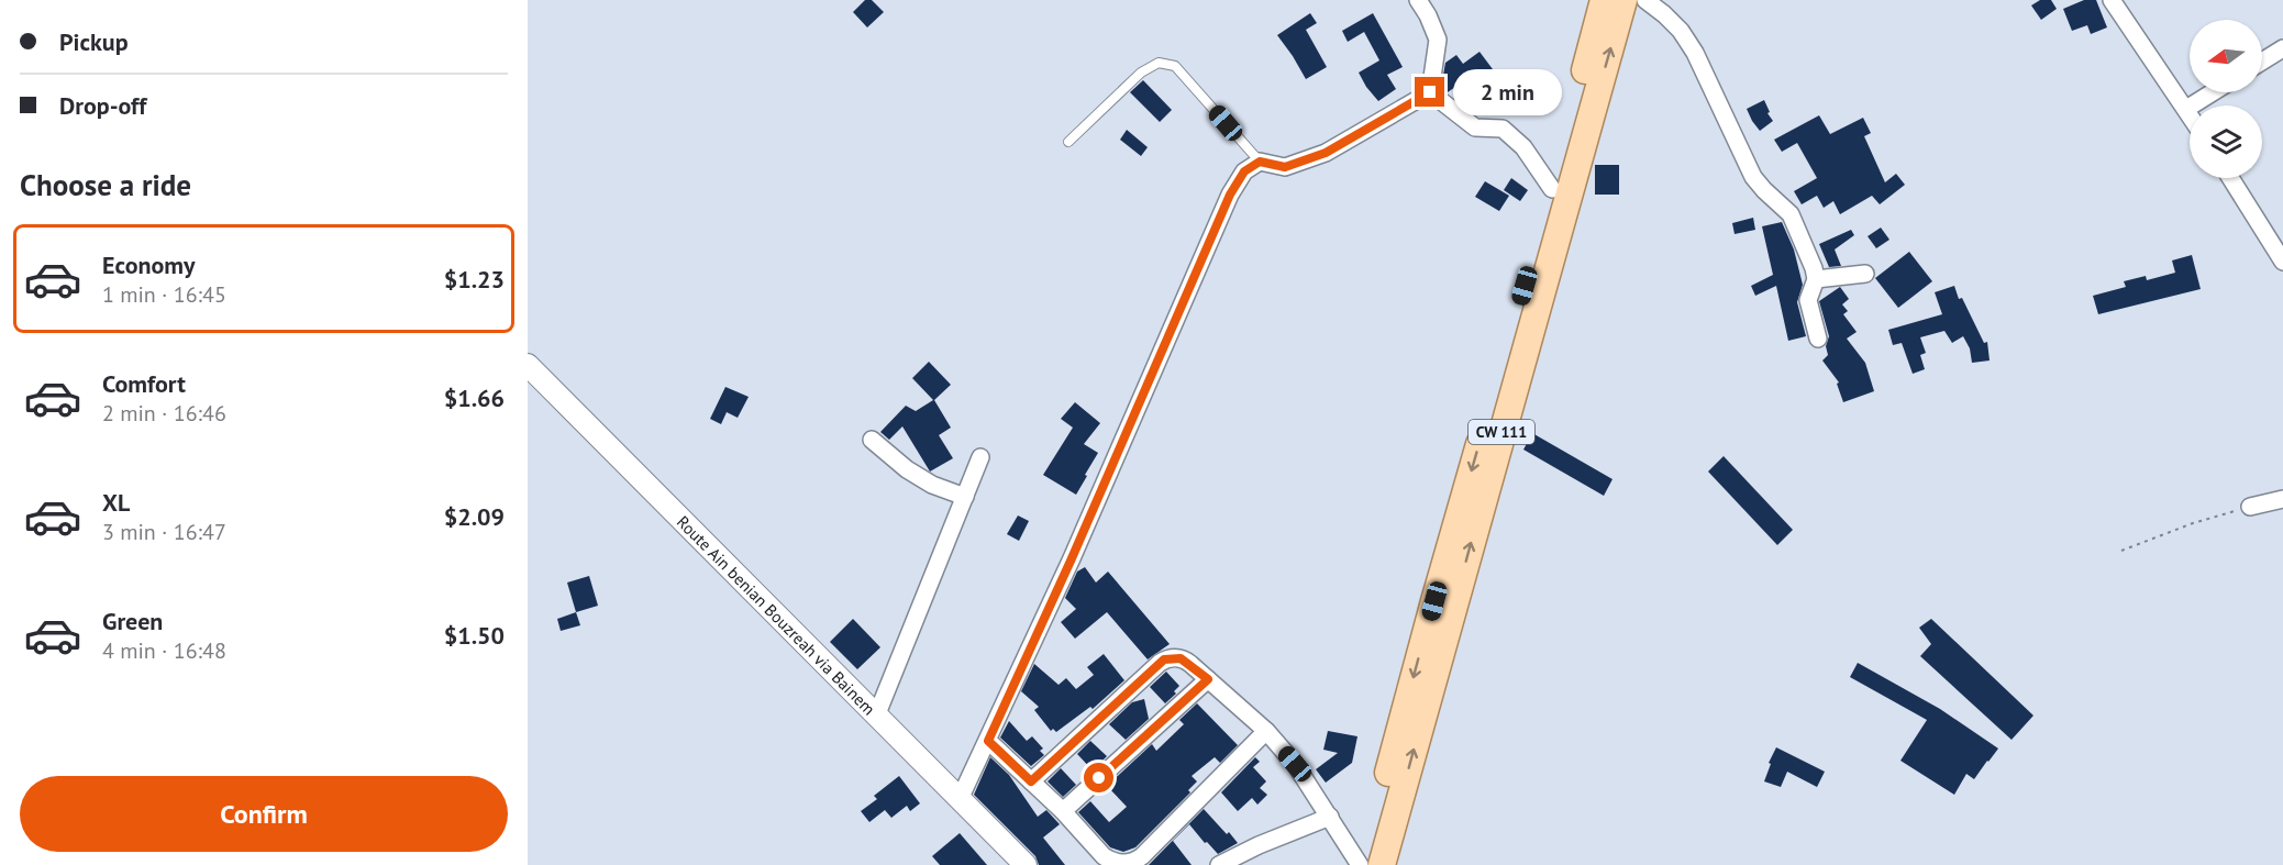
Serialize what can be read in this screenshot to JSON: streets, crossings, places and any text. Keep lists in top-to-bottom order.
{
  "streets": {
    "main road": ["CW 111"],
    "street": ["Route Ain benian Bouzreah via Bainem"]
  },
  "north": "left",
  "page": {
    "banner": ["Pickup", "Drop-off"],
    "bubble": "2 min",
    "heading": "Choose a ride",
    "list": [
      {
        "name": "Economy",
        "note": "1 min · 16:45",
        "value": "$1.23"
      },
      {
        "name": "Comfort",
        "note": "2 min · 16:46",
        "value": "$1.66"
      },
      {
        "name": "XL",
        "note": "3 min · 16:47",
        "value": "$2.09"
      },
      {
        "name": "Green",
        "note": "4 min · 16:48",
        "value": "$1.50"
      }
    ],
    "buttons": "Confirm"
  }
}
